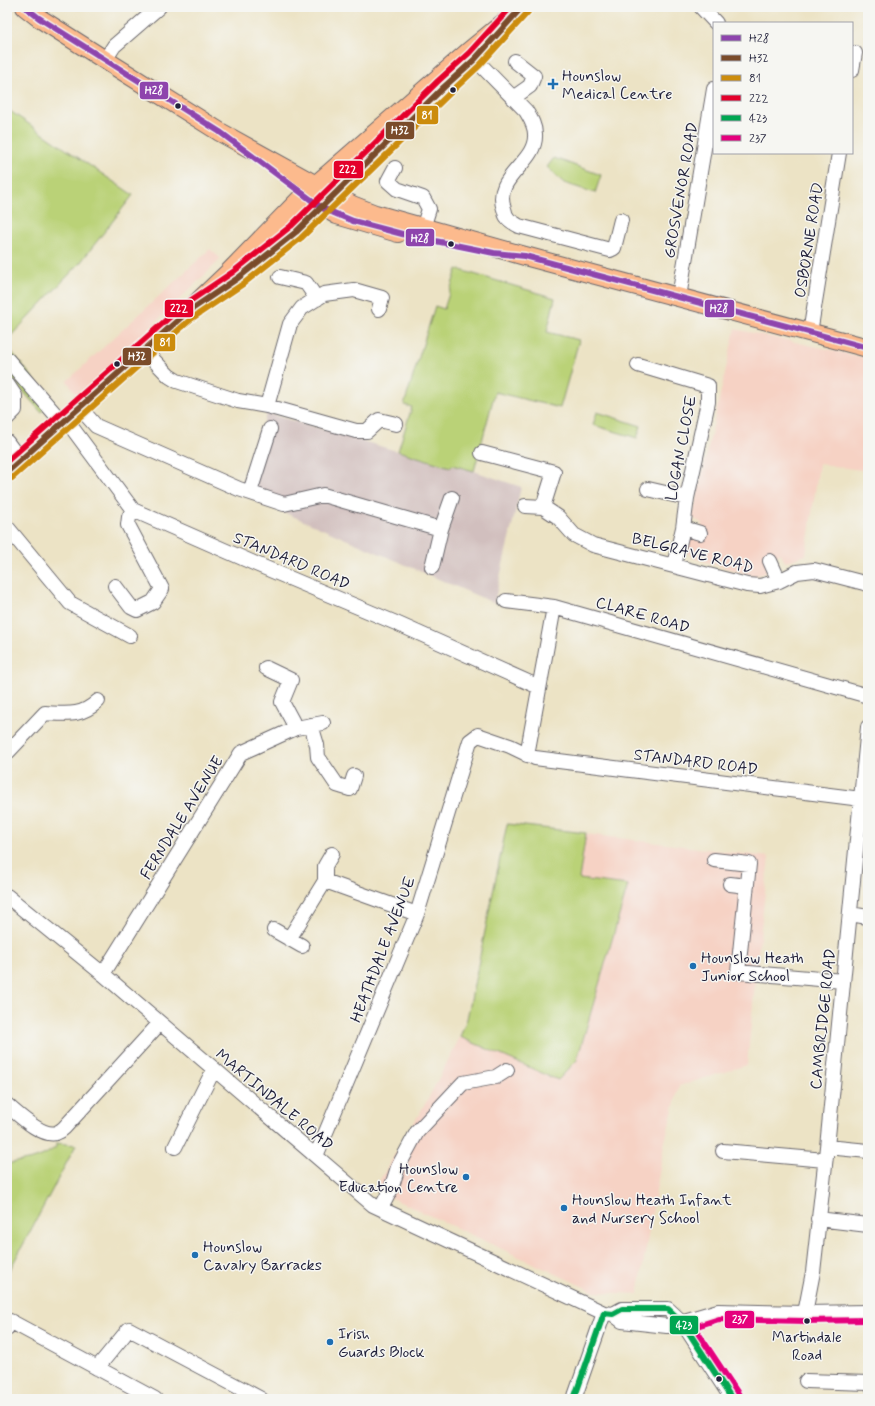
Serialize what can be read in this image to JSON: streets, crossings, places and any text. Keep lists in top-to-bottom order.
{
  "streets": {
    "street": [
      "GROSVENOR ROAD",
      "OSBORNE ROAD",
      "LOGAN CLOSE",
      "BELGRAVE ROAD",
      "STANDARD ROAD",
      "CLARE ROAD",
      "FERNDALE AVENUE",
      "HEATHDALE AVENUE",
      "CAMBRIDGE ROAD",
      "MARTINDALE ROAD"
    ]
  },
  "crossings": [
    ["LOGAN CLOSE", "BELGRAVE ROAD"],
    ["STANDARD ROAD", "HEATHDALE AVENUE"],
    ["STANDARD ROAD", "CAMBRIDGE ROAD"],
    ["FERNDALE AVENUE", "MARTINDALE ROAD"],
    ["HEATHDALE AVENUE", "MARTINDALE ROAD"]
  ],
  "places": {
    "health": ["Hounslow Medical Centre"],
    "other": [
      "Hounslow Heath Junior School",
      "Hounslow Education Centre",
      "Hounslow Heath Infant and Nursery School",
      "Hounslow Cavalry Barracks",
      "Martindale Road",
      "Irish Guards Block"
    ]
  },
  "lines": [
    "transit line H28",
    "transit line H32",
    "transit line 222",
    "transit line 81",
    "transit line 423",
    "transit line 237"
  ],
  "legend": [
    "H28",
    "H32",
    "81",
    "222",
    "423",
    "237"
  ]
}
